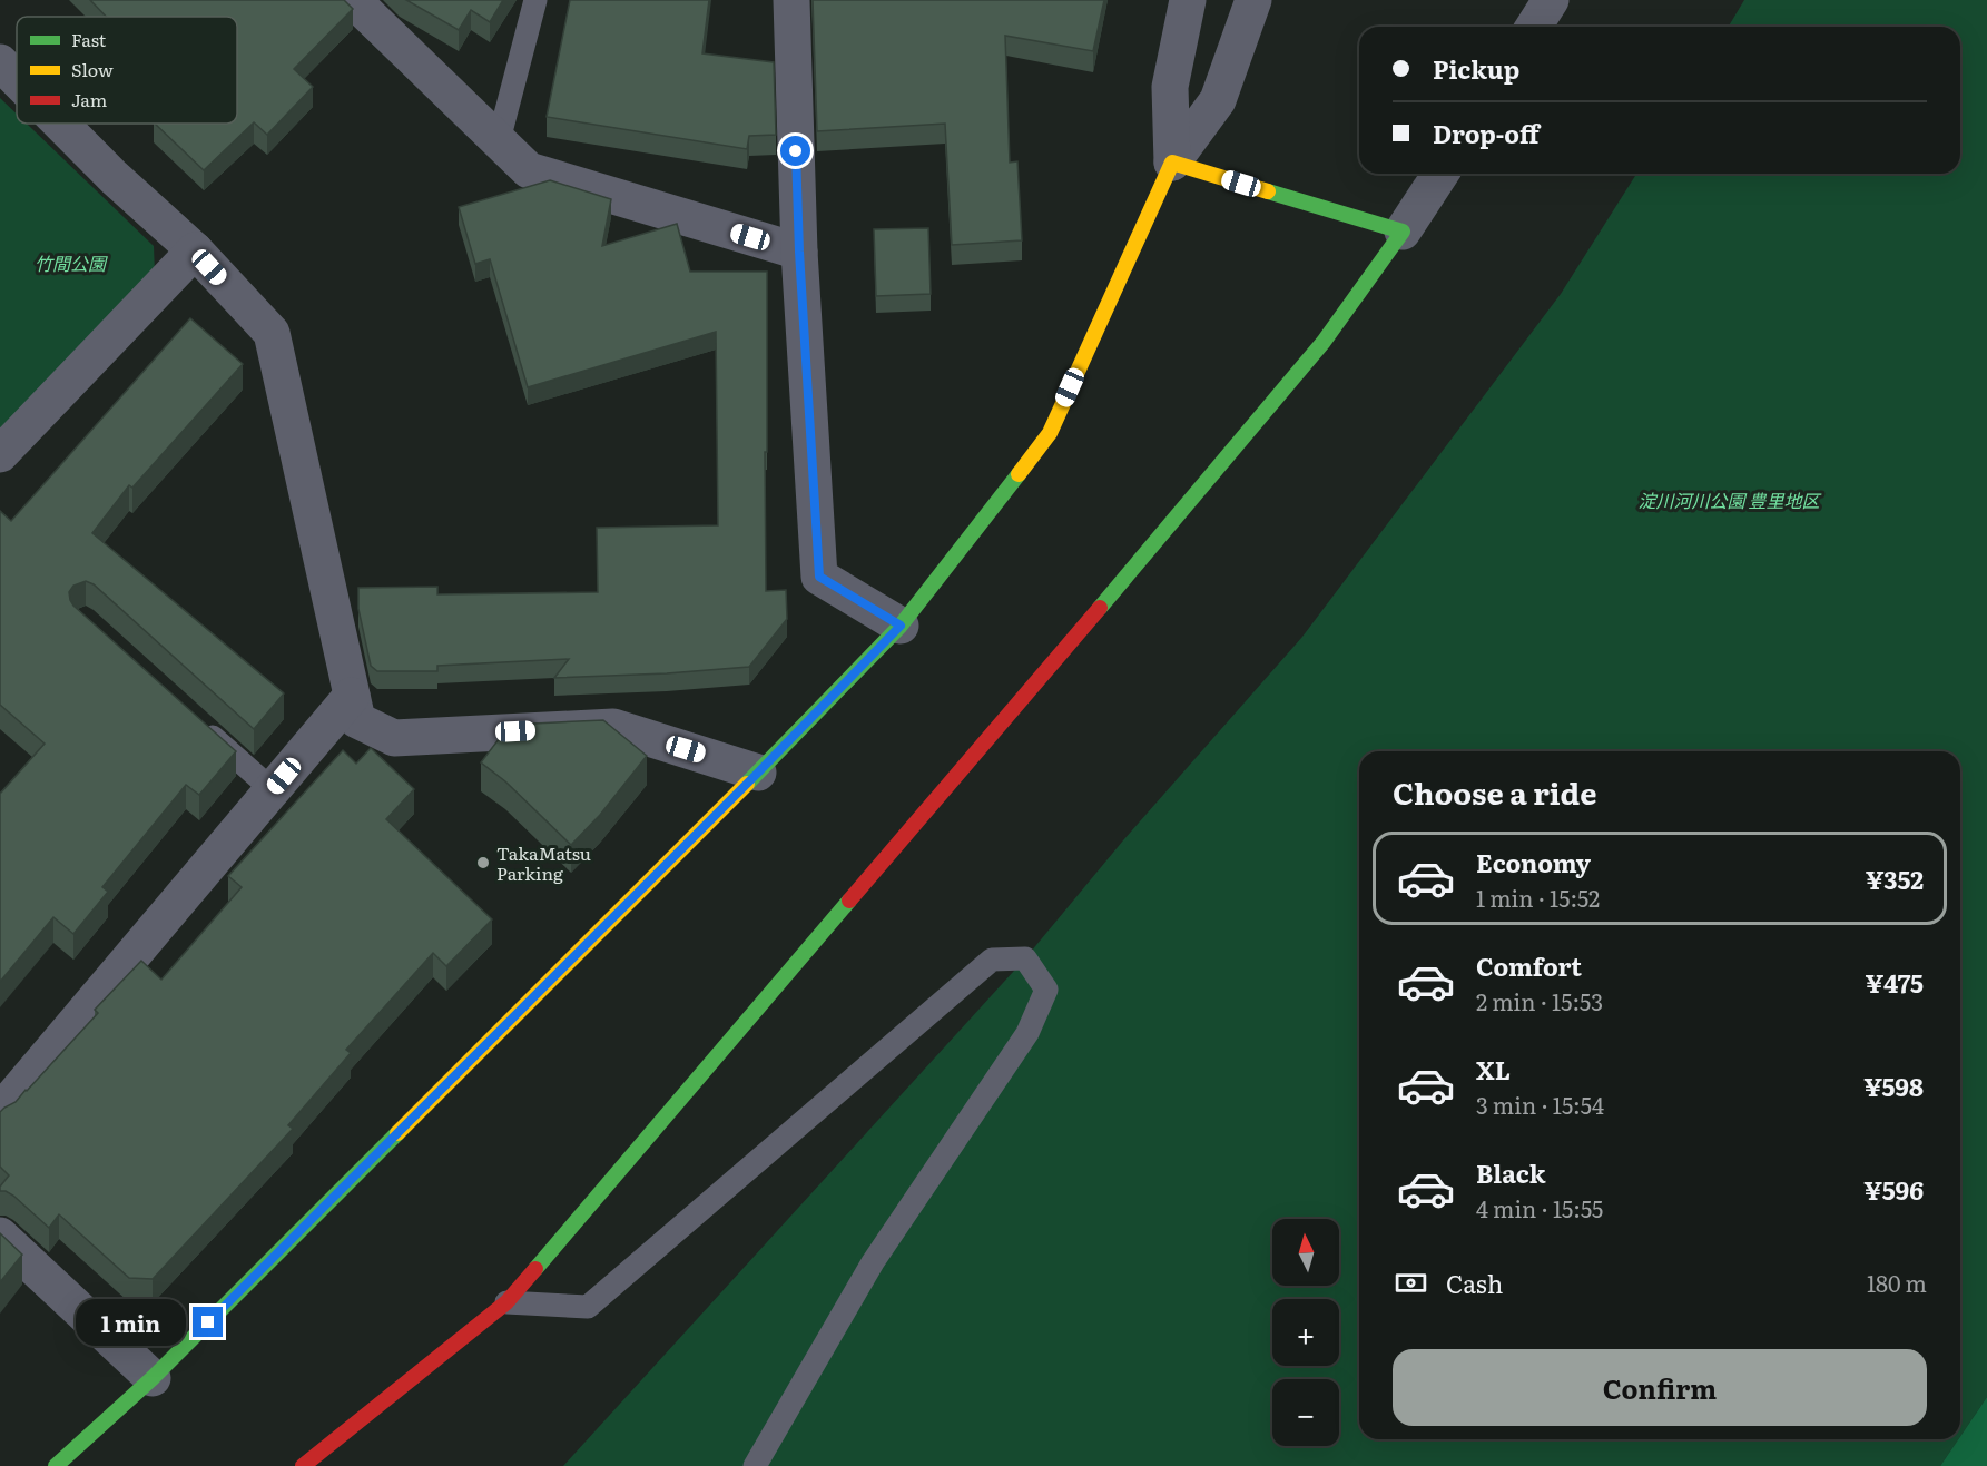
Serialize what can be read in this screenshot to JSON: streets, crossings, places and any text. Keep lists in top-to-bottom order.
{
  "parks": ["竹間公園", "淀川河川公園 豊里地区"],
  "places": ["TakaMatsu Parking"],
  "legend": ["Fast", "Slow", "Jam"],
  "north": "top",
  "page": {
    "banner": ["Pickup", "Drop-off"],
    "heading": "Choose a ride",
    "list": [
      {
        "name": "Economy",
        "note": "1 min · 15:52",
        "value": "¥352"
      },
      {
        "name": "Comfort",
        "note": "2 min · 15:53",
        "value": "¥475"
      },
      {
        "name": "XL",
        "note": "3 min · 15:54",
        "value": "¥598"
      },
      {
        "name": "Black",
        "note": "4 min · 15:55",
        "value": "¥596"
      }
    ],
    "map_buttons": ["+", "−"],
    "pay": ["Cash", "180 m"],
    "bubble": "1 min",
    "buttons": "Confirm"
  }
}
